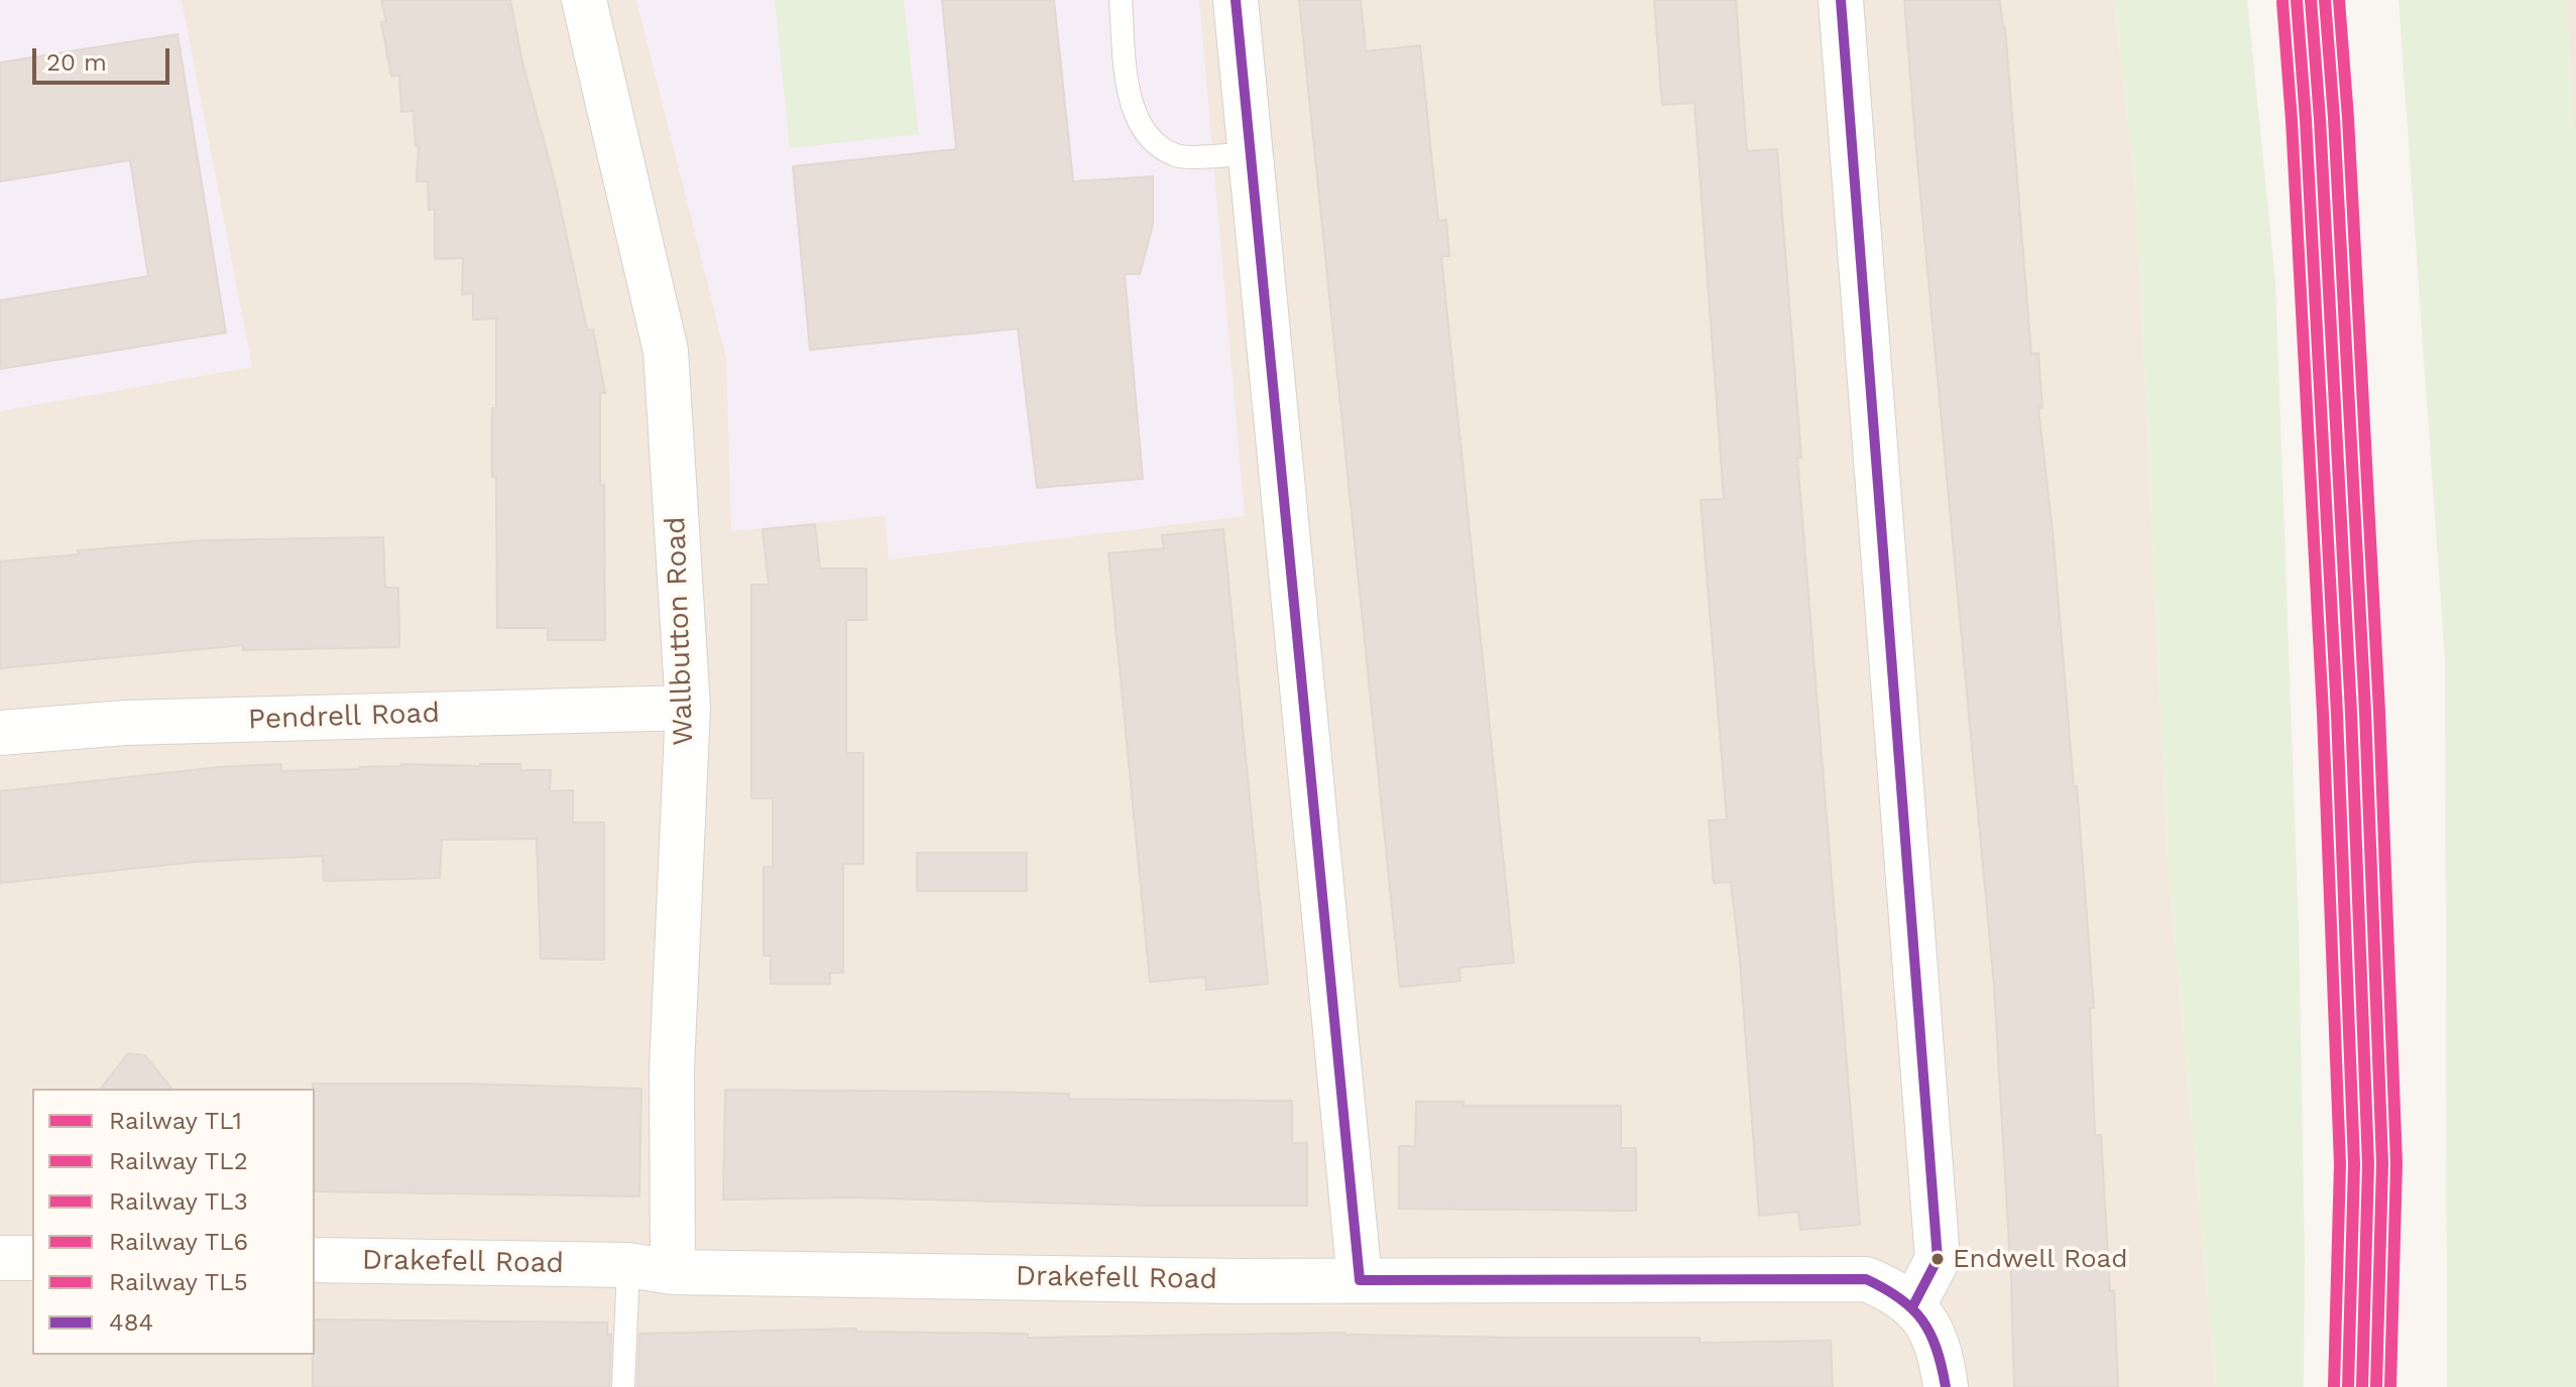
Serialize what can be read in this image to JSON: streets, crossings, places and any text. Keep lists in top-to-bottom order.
{
  "streets": {
    "street": ["Wallbutton Road", "Pendrell Road", "Drakefell Road"]
  },
  "crossings": [
    ["Wallbutton Road", "Pendrell Road"],
    ["Wallbutton Road", "Drakefell Road"]
  ],
  "places": ["Endwell Road"],
  "lines": [
    "rail line TL1",
    "rail line TL3",
    "rail line TL5",
    "transit line 484",
    "rail line TL2",
    "rail line TL6"
  ],
  "legend": [
    "Railway TL1",
    "Railway TL2",
    "Railway TL3",
    "Railway TL6",
    "Railway TL5",
    "484"
  ],
  "scale_bar": "20 m"
}
